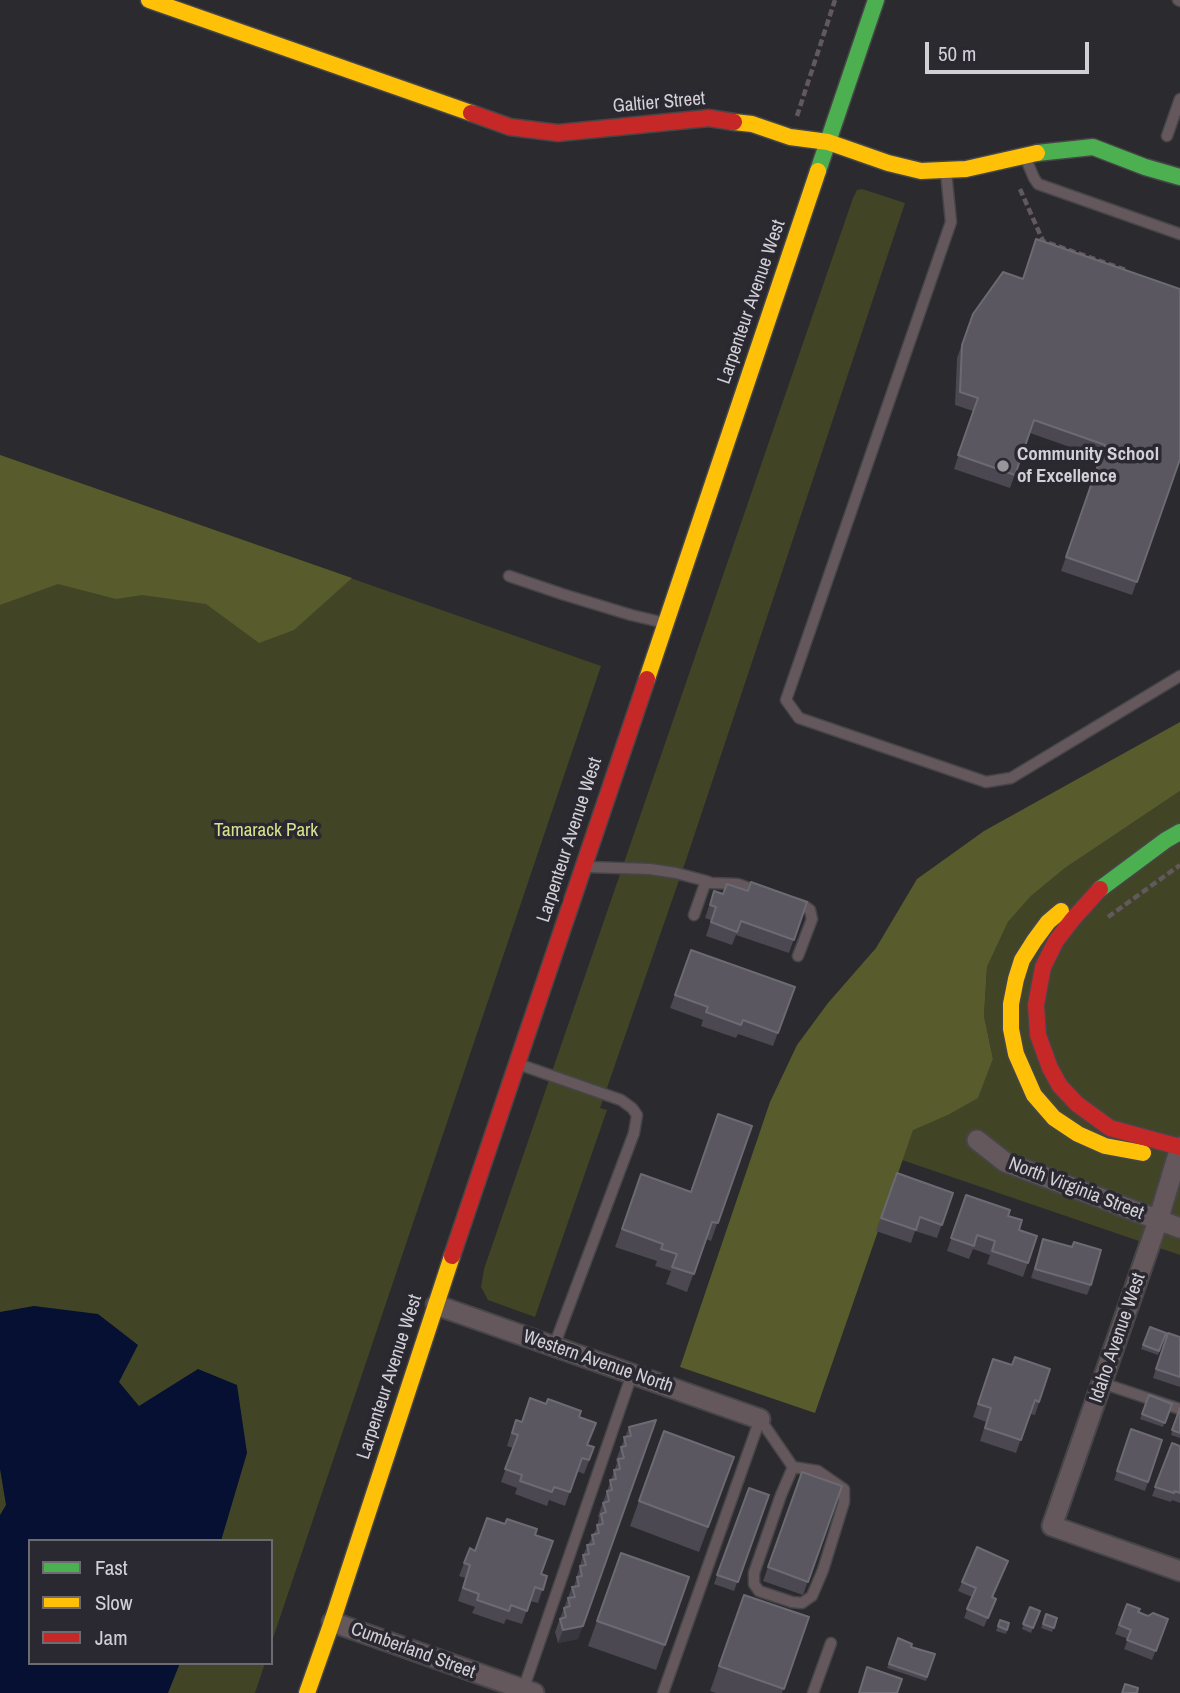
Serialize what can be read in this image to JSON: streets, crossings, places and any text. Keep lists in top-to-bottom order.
{
  "streets": {
    "street": [
      "Galtier Street",
      "Larpenteur Avenue West",
      "North Virginia Street",
      "Idaho Avenue West",
      "Western Avenue North",
      "Cumberland Street"
    ]
  },
  "crossings": [
    ["Galtier Street", "Larpenteur Avenue West"],
    ["Larpenteur Avenue West", "Western Avenue North"],
    ["Larpenteur Avenue West", "Cumberland Street"],
    ["North Virginia Street", "Idaho Avenue West"]
  ],
  "parks": ["Tamarack Park"],
  "places": ["Community School of Excellence"],
  "legend": ["Fast", "Slow", "Jam"],
  "scale_bar": "50 m"
}
